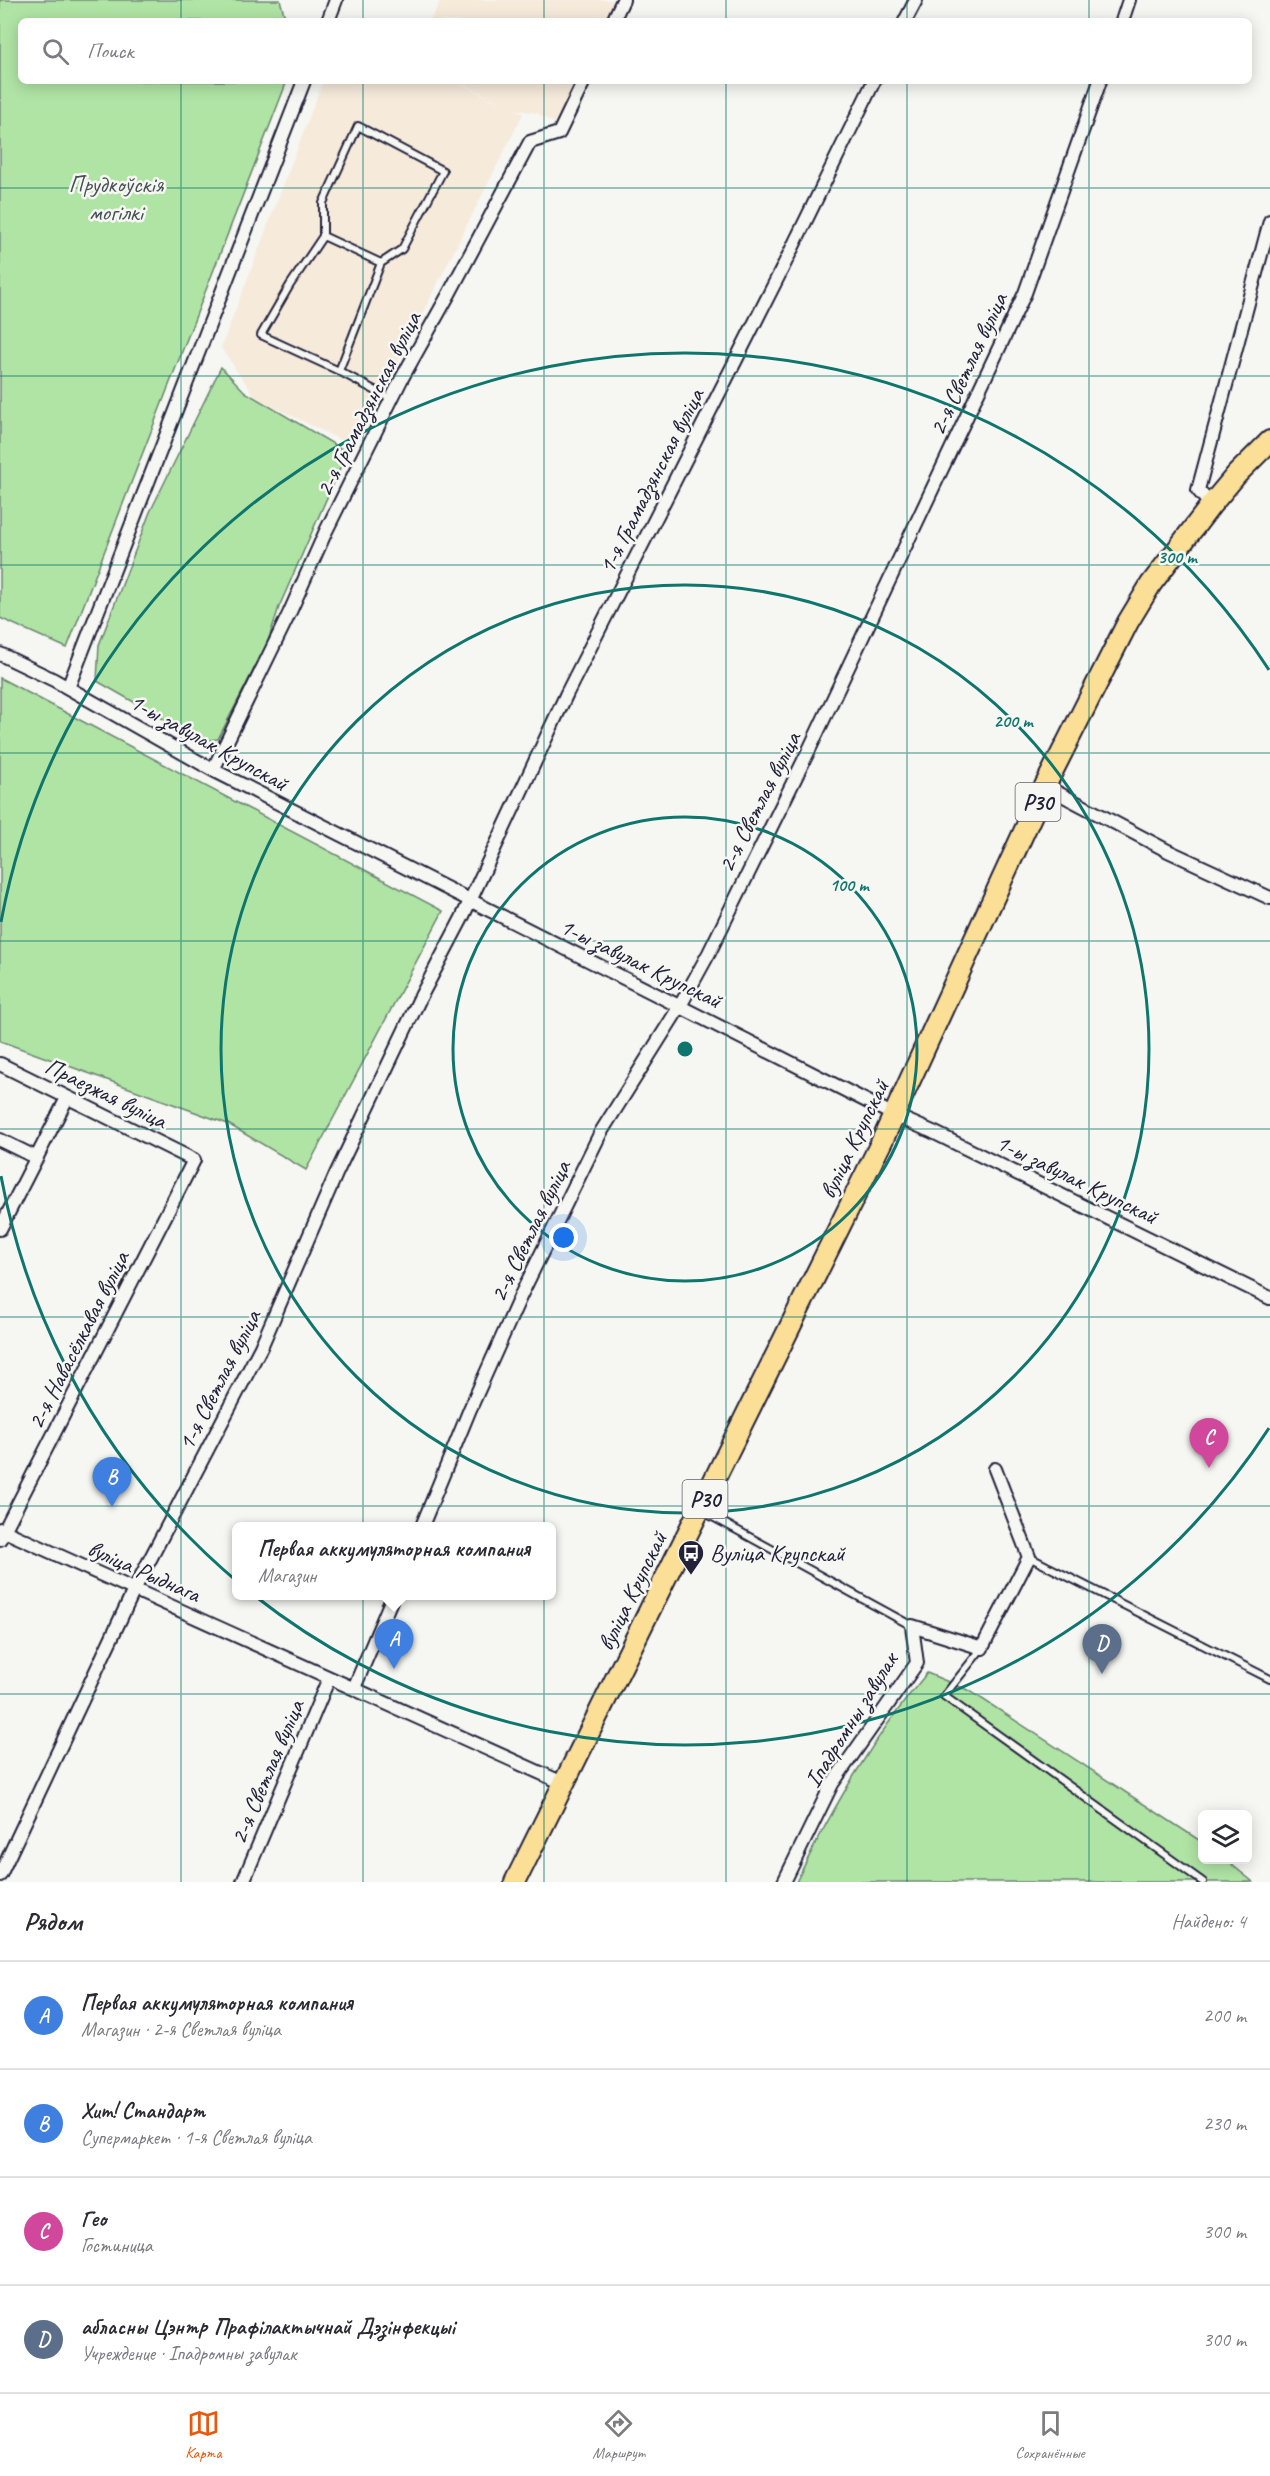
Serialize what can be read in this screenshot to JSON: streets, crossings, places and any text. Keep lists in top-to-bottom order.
{
  "streets": {
    "main road": ["Р30", "вуліца Крупскай"],
    "street": [
      "2-я Светлая вуліца",
      "2-я Грамадзянская вуліца",
      "1-я Грамадзянская вуліца",
      "1-ы завулак Крупскай",
      "Праезжая вуліца",
      "2-я Навасёлкавая вуліца",
      "1-я Светлая вуліца",
      "вуліца Рыднага",
      "Іпадромны завулак"
    ]
  },
  "crossings": [
    ["2-я Светлая вуліца", "1-ы завулак Крупскай"],
    ["2-я Светлая вуліца", "вуліца Рыднага"],
    ["2-я Грамадзянская вуліца", "1-ы завулак Крупскай"],
    ["1-я Грамадзянская вуліца", "1-ы завулак Крупскай"],
    ["1-я Грамадзянская вуліца", "1-я Светлая вуліца"],
    ["1-ы завулак Крупскай", "вуліца Крупскай"],
    ["1-ы завулак Крупскай", "1-я Светлая вуліца"],
    ["Праезжая вуліца", "2-я Навасёлкавая вуліца"],
    ["вуліца Крупскай", "вуліца Рыднага"],
    ["2-я Навасёлкавая вуліца", "вуліца Рыднага"],
    ["1-я Светлая вуліца", "вуліца Рыднага"]
  ],
  "parks": ["Прудкоўскія могілкі"],
  "places": {
    "bus stop": ["Вуліца Крупскай"]
  },
  "page": {
    "search": "Поиск",
    "pins": [
      "C",
      "B",
      "A",
      "D"
    ],
    "popup": ["Первая аккумуляторная компания", "Магазин"],
    "heading": ["Рядом", "Найдено: 4"],
    "list": [
      {
        "mark": "A",
        "name": "Первая аккумуляторная компания",
        "note": "Магазин · 2-я Светлая вуліца",
        "value": "200 m"
      },
      {
        "mark": "B",
        "name": "Хит! Стандарт",
        "note": "Супермаркет · 1-я Светлая вуліца",
        "value": "230 m"
      },
      {
        "mark": "C",
        "name": "Гео",
        "note": "Гостиница",
        "value": "300 m"
      },
      {
        "mark": "D",
        "name": "абласны Цэнтр Прафілактычнай Дэзінфекцыі",
        "note": "Учреждение · Іпадромны завулак",
        "value": "300 m"
      }
    ],
    "nav": ["Карта", "Маршрут", "Сохранённые"]
  },
  "rings": ["300 m", "200 m", "100 m"]
}
